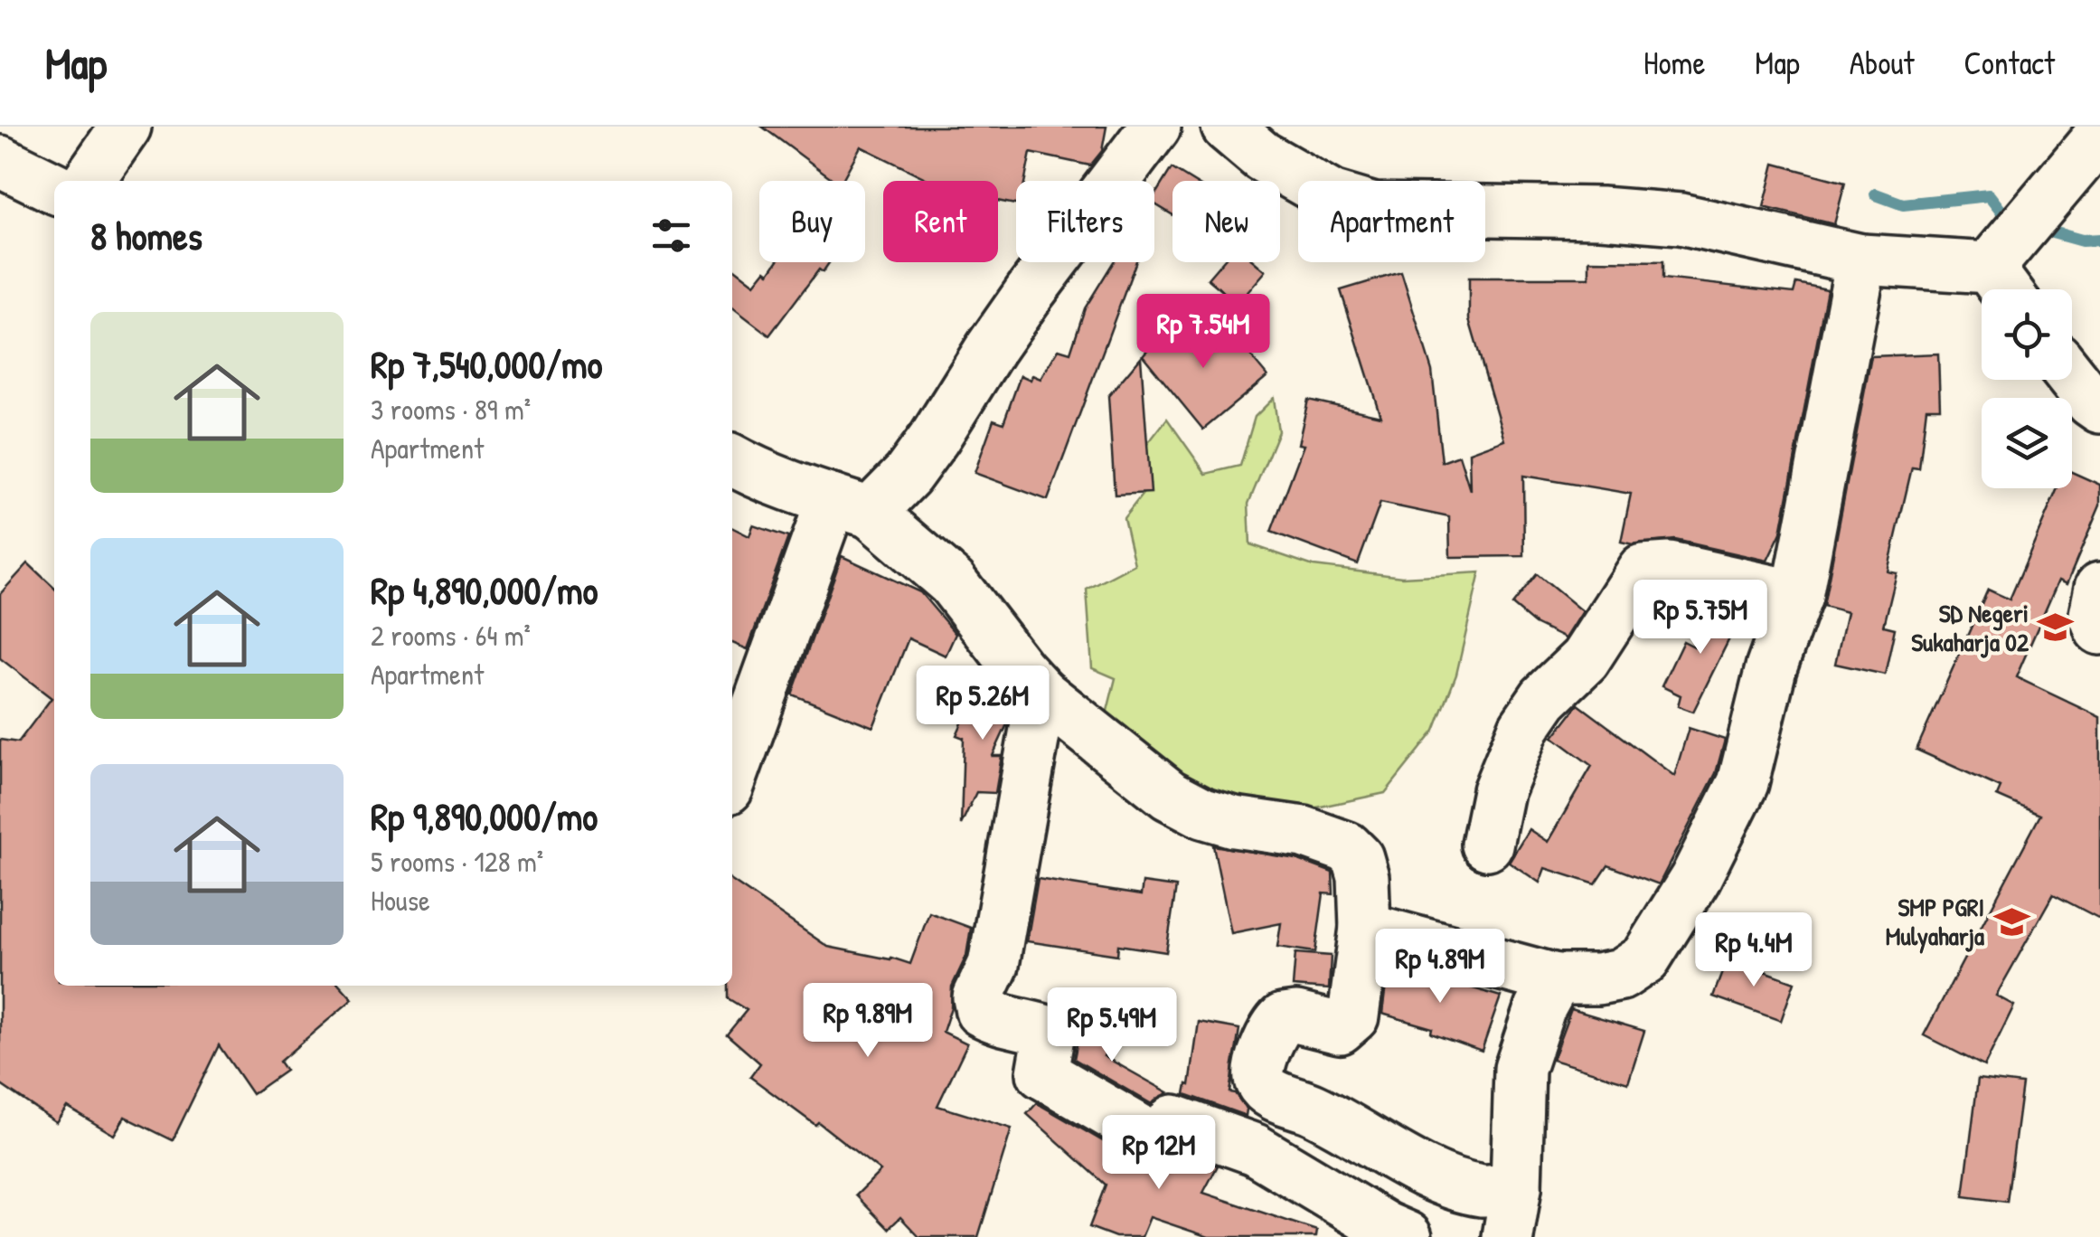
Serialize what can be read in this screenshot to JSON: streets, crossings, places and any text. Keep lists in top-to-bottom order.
{
  "places": {
    "school or university": ["SD Negeri Sukaharja 02", "SMP PGRI Mulyaharja"]
  },
  "page": {
    "header": "Map",
    "nav": [
      "Home",
      "Map",
      "About",
      "Contact"
    ],
    "chip": [
      "Buy",
      "Rent",
      "Filters",
      "New",
      "Apartment"
    ],
    "heading": "8 homes",
    "list": [
      {
        "name": "Rp 7,540,000/mo",
        "note": "3 rooms · 89 m² · Apartment"
      },
      {
        "name": "Rp 4,890,000/mo",
        "note": "2 rooms · 64 m² · Apartment"
      },
      {
        "name": "Rp 9,890,000/mo",
        "note": "5 rooms · 128 m² · House"
      }
    ],
    "price": [
      "Rp 7.54M",
      "Rp 5.75M",
      "Rp 5.26M",
      "Rp 4.4M",
      "Rp 4.89M",
      "Rp 9.89M",
      "Rp 5.49M",
      "Rp 12M"
    ]
  }
}
